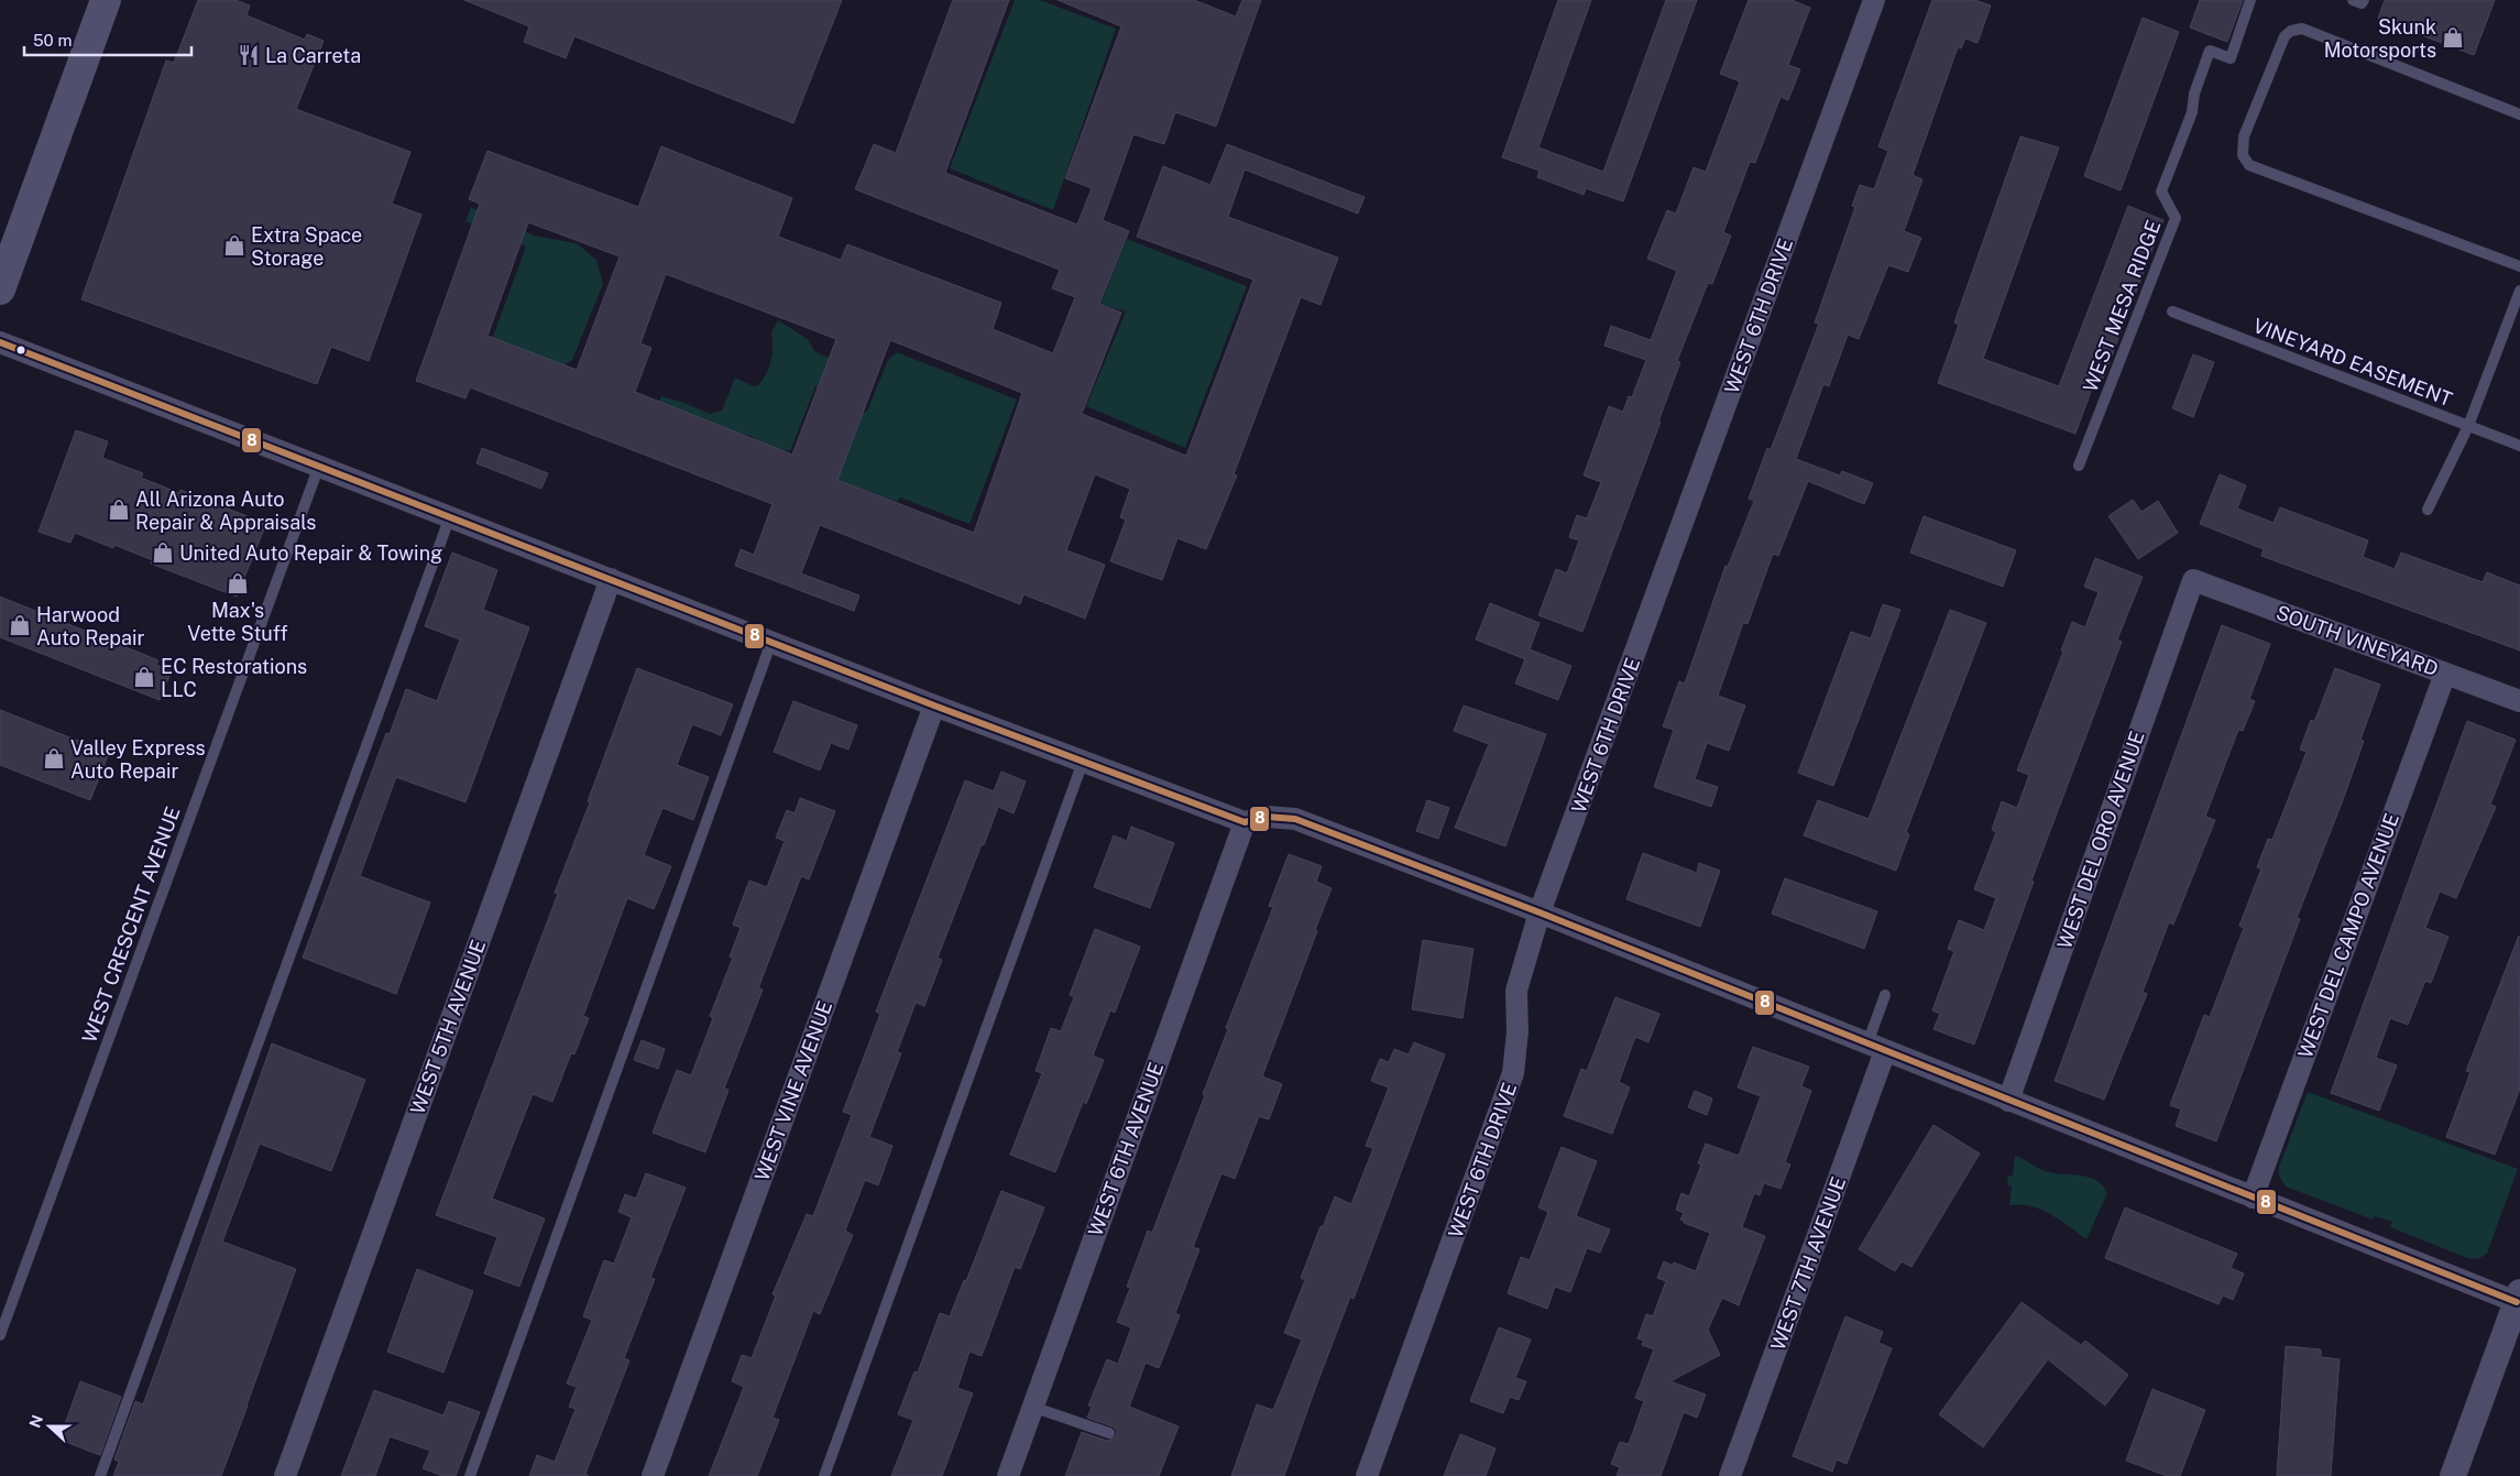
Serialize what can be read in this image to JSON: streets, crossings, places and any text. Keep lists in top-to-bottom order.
{
  "streets": {
    "street": [
      "WEST 6TH DRIVE",
      "SOUTH VINEYARD",
      "WEST DEL ORO AVENUE",
      "WEST DEL CAMPO AVENUE",
      "WEST 5TH AVENUE",
      "WEST VINE AVENUE",
      "WEST 6TH AVENUE",
      "WEST 7TH AVENUE"
    ],
    "lane": ["WEST MESA RIDGE", "VINEYARD EASEMENT", "WEST CRESCENT AVENUE"]
  },
  "crossings": [
    ["SOUTH VINEYARD", "WEST DEL ORO AVENUE"],
    ["SOUTH VINEYARD", "WEST DEL CAMPO AVENUE"]
  ],
  "places": {
    "shop": [
      "Skunk Motorsports",
      "Extra Space Storage",
      "All Arizona Auto Repair & Appraisals",
      "United Auto Repair & Towing",
      "Max's Vette Stuff",
      "Harwood Auto Repair",
      "EC Restorations LLC",
      "Valley Express Auto Repair"
    ],
    "restaurant": ["La Carreta"]
  },
  "lines": ["transit line 8"],
  "scale_bar": "50 m",
  "north": "left"
}
